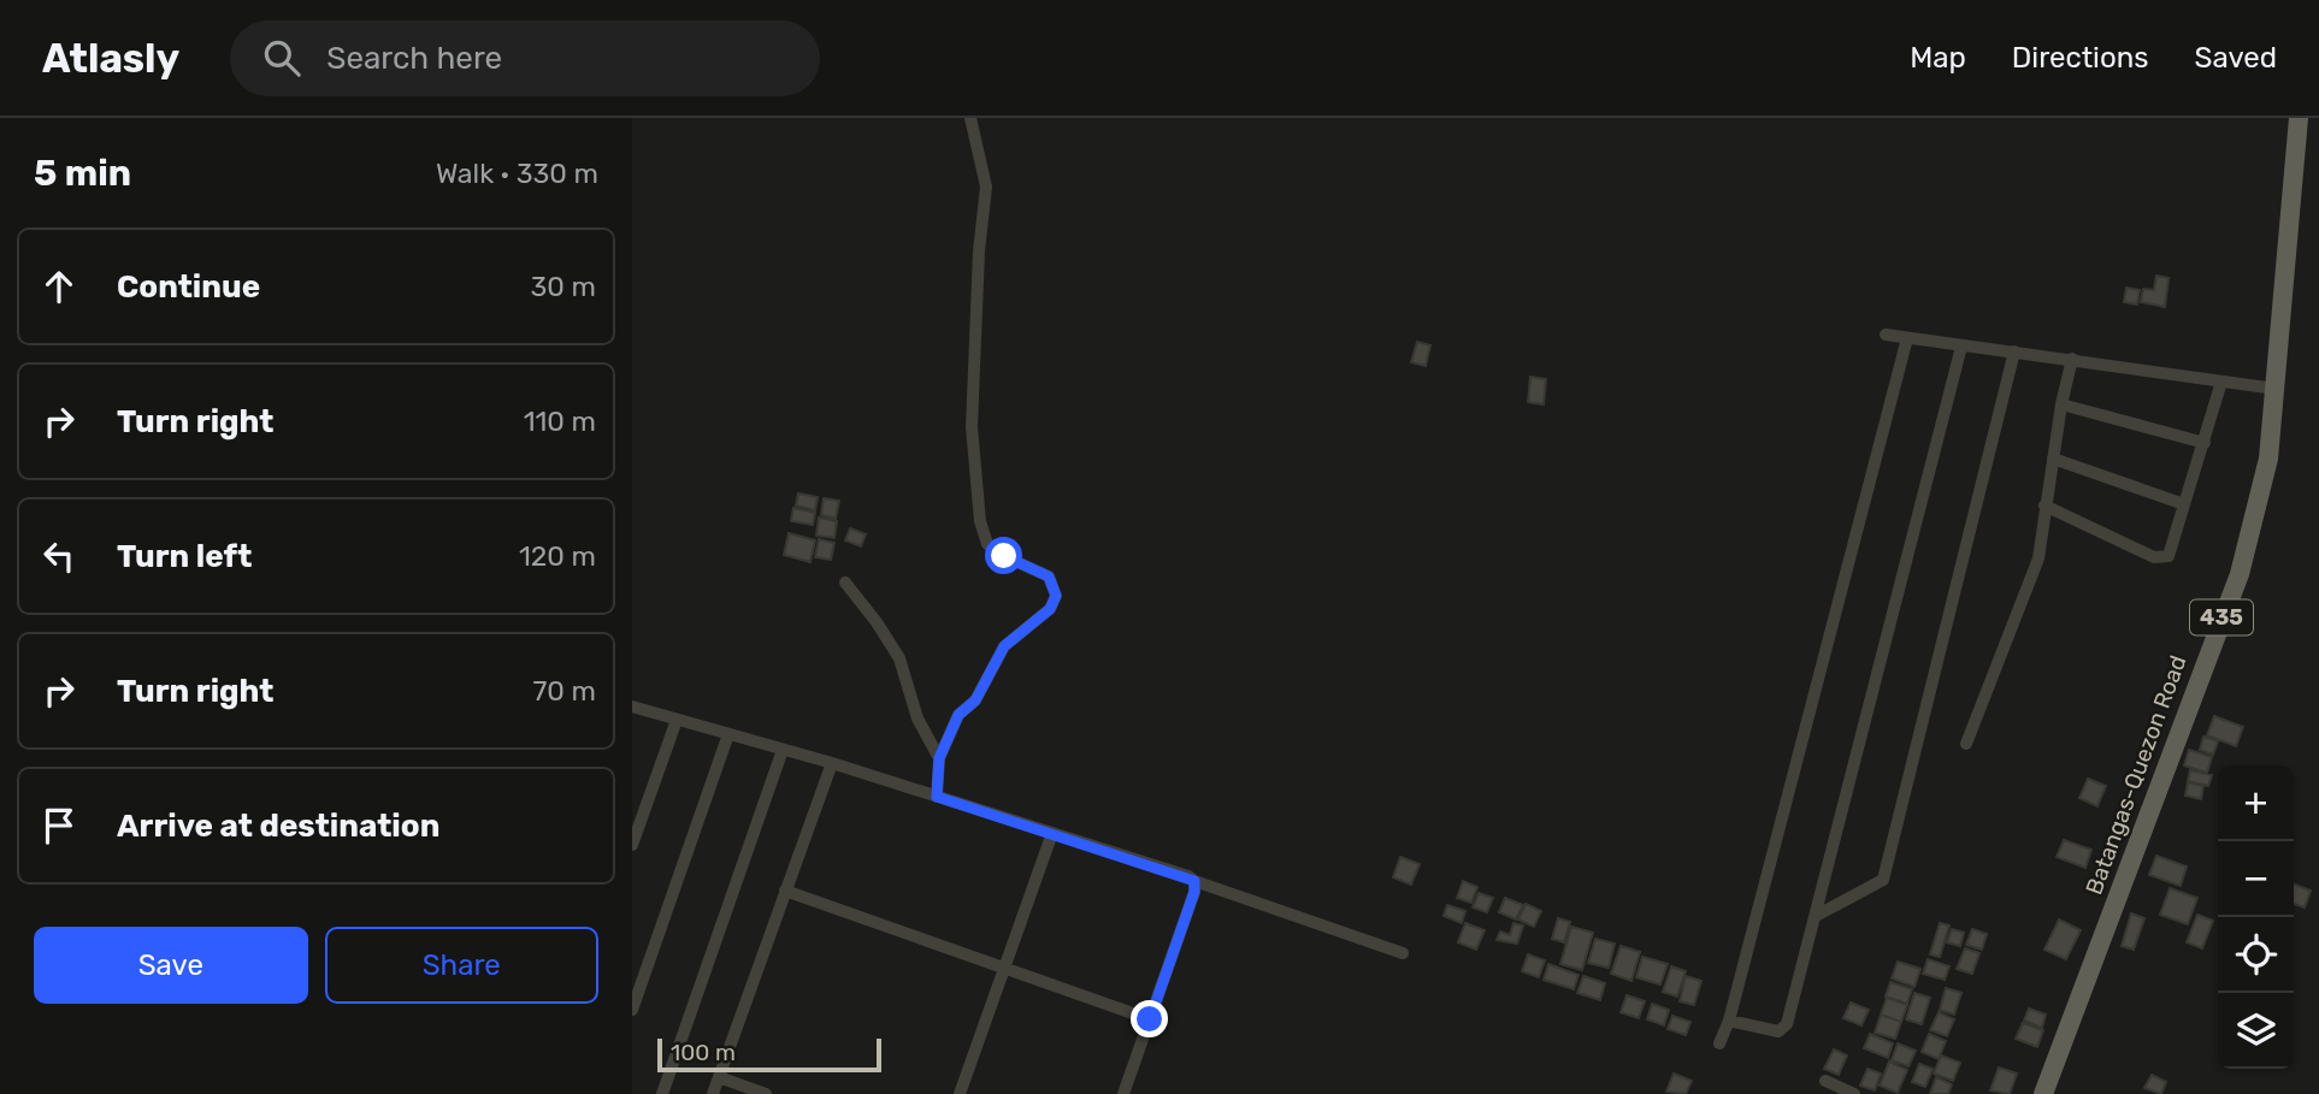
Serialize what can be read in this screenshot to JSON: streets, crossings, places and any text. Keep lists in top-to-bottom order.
{
  "streets": {
    "main road": ["435", "Batangas-Quezon Road"]
  },
  "scale_bar": "100 m",
  "page": {
    "header": "Atlasly",
    "search": "Search here",
    "nav": ["Map", "Directions", "Saved"],
    "heading": ["5 min", "Walk · 330 m"],
    "list": [
      ["Continue", "30 m"],
      ["Turn right", "110 m"],
      ["Turn left", "120 m"],
      ["Turn right", "70 m"],
      "Arrive at destination"
    ],
    "map_buttons": ["+", "−"],
    "buttons": ["Save", "Share"],
    "scale": "100 m"
  }
}
